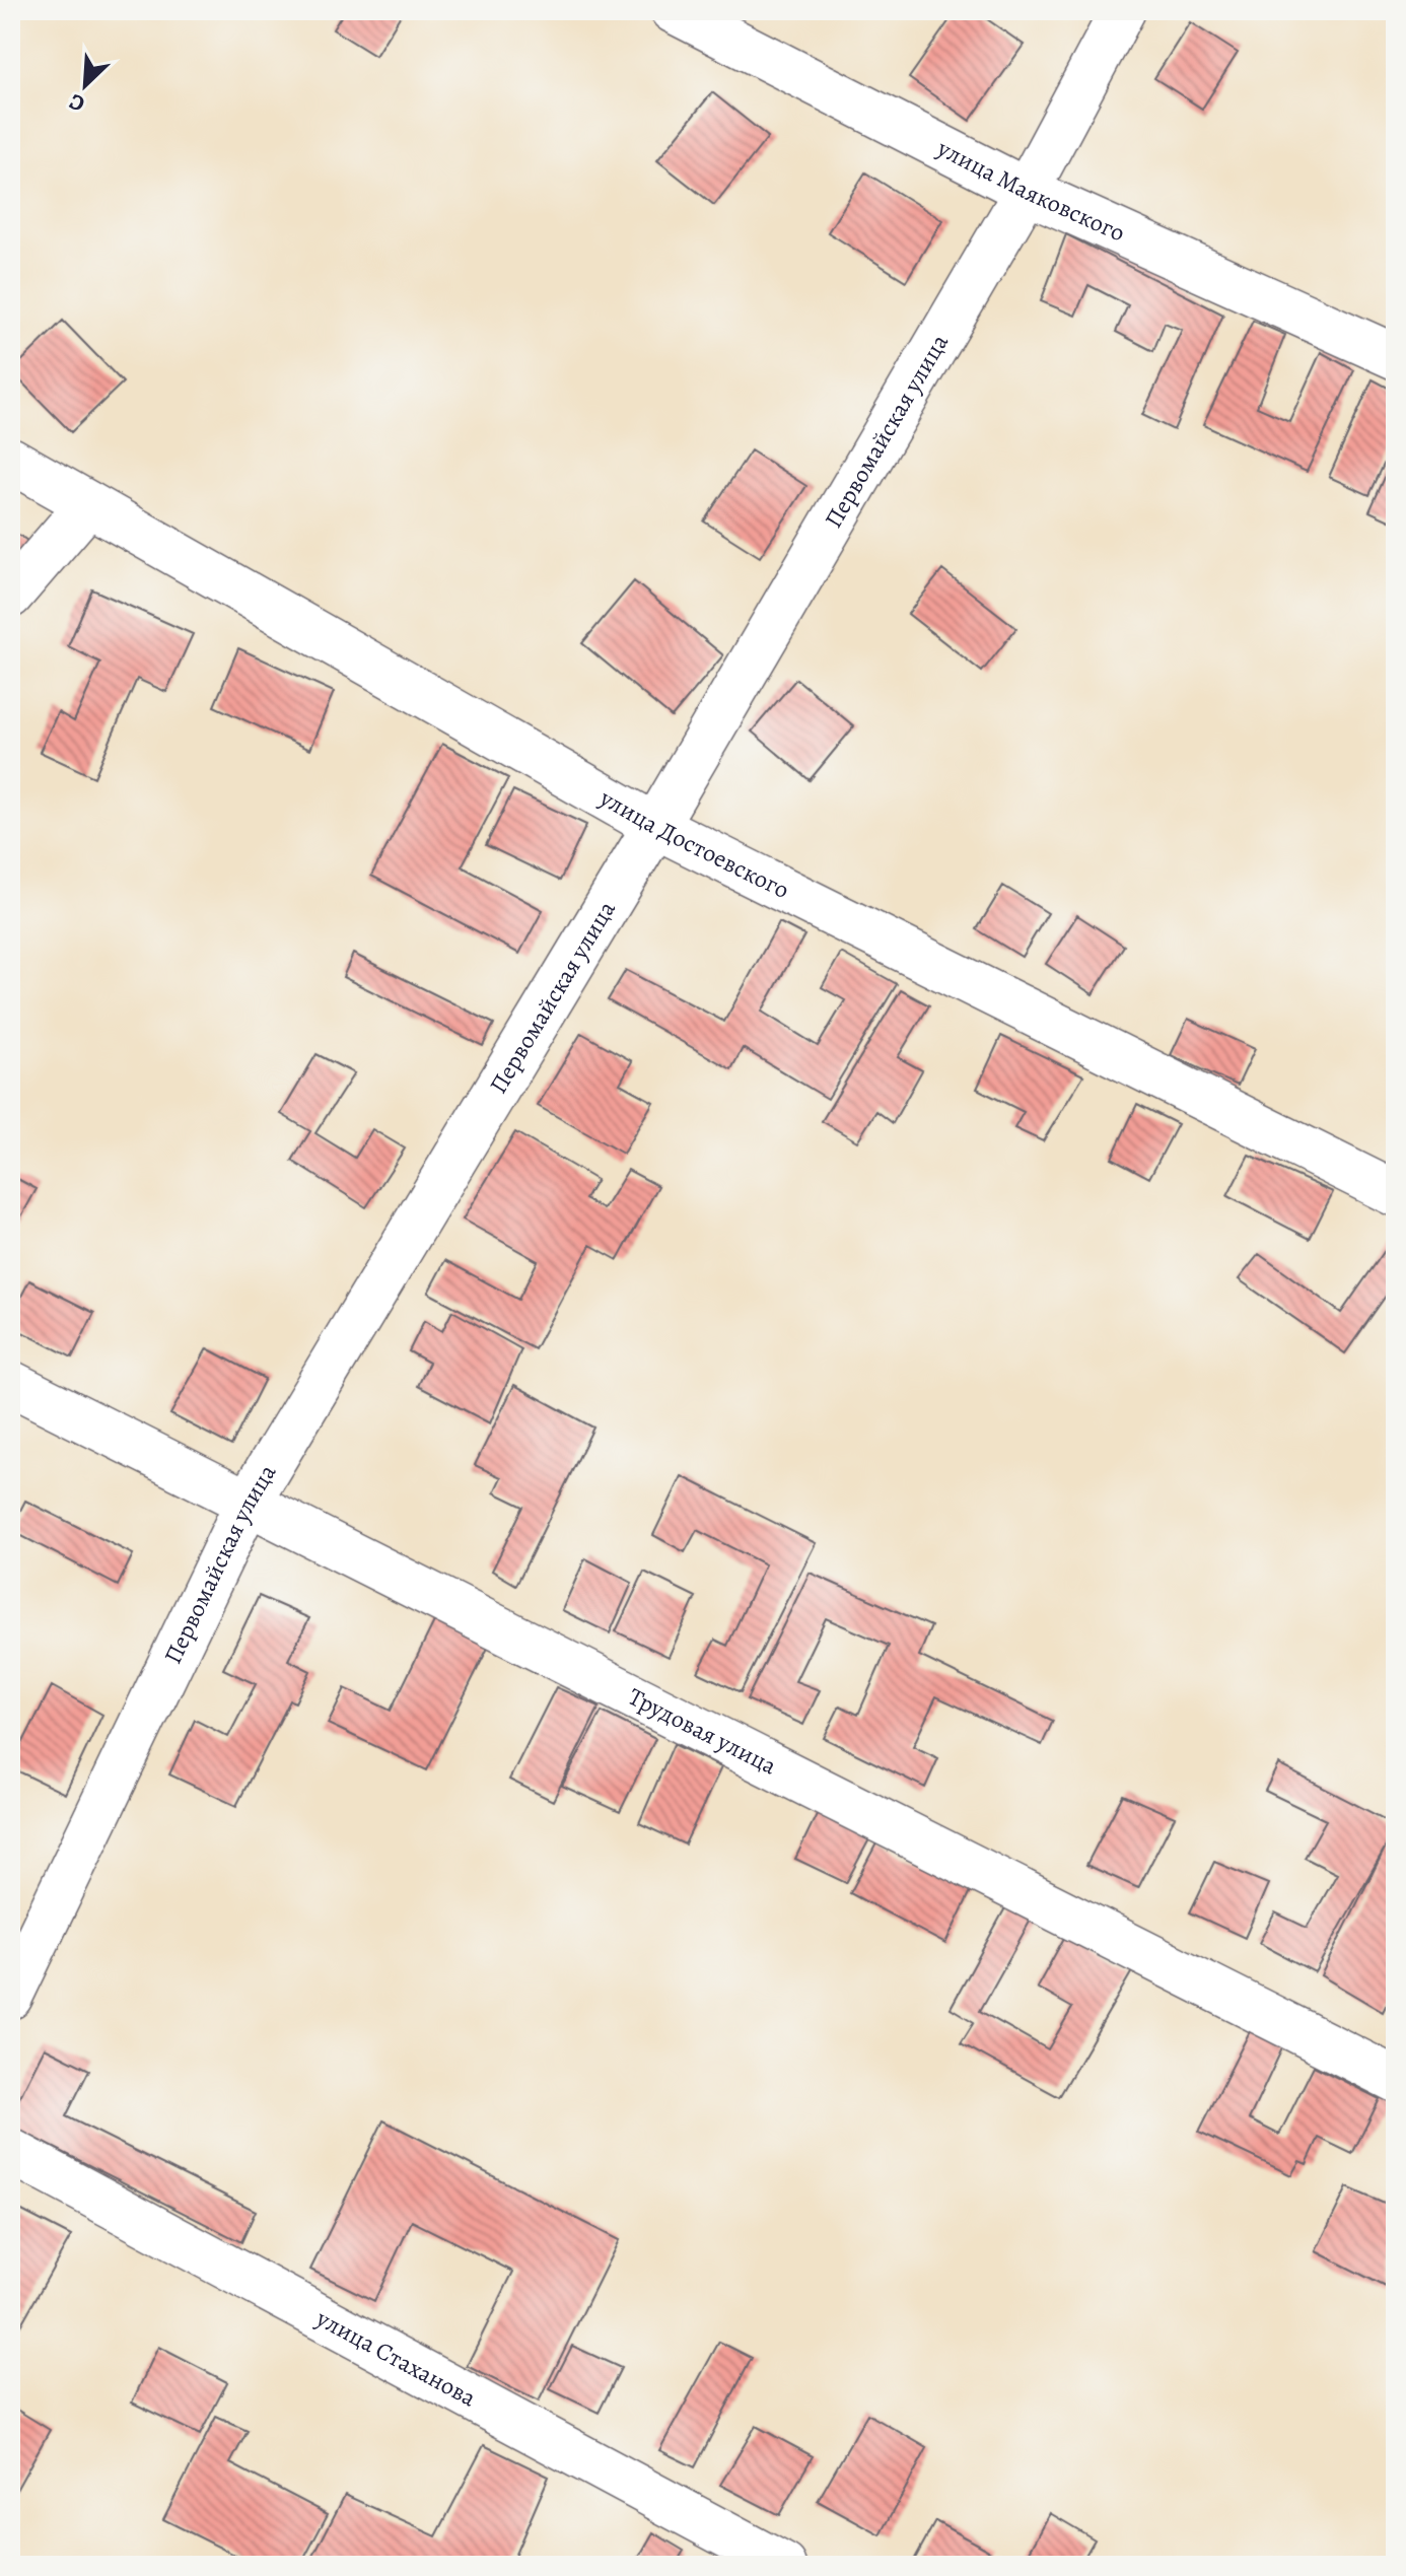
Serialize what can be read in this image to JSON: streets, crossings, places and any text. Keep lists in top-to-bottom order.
{
  "streets": {
    "street": [
      "улица Маяковского",
      "Первомайская улица",
      "улица Достоевского",
      "Трудовая улица",
      "улица Стаханова"
    ]
  },
  "crossings": [
    ["улица Маяковского", "Первомайская улица"],
    ["Первомайская улица", "улица Достоевского"],
    ["Первомайская улица", "Трудовая улица"]
  ],
  "north": "bottom left"
}
